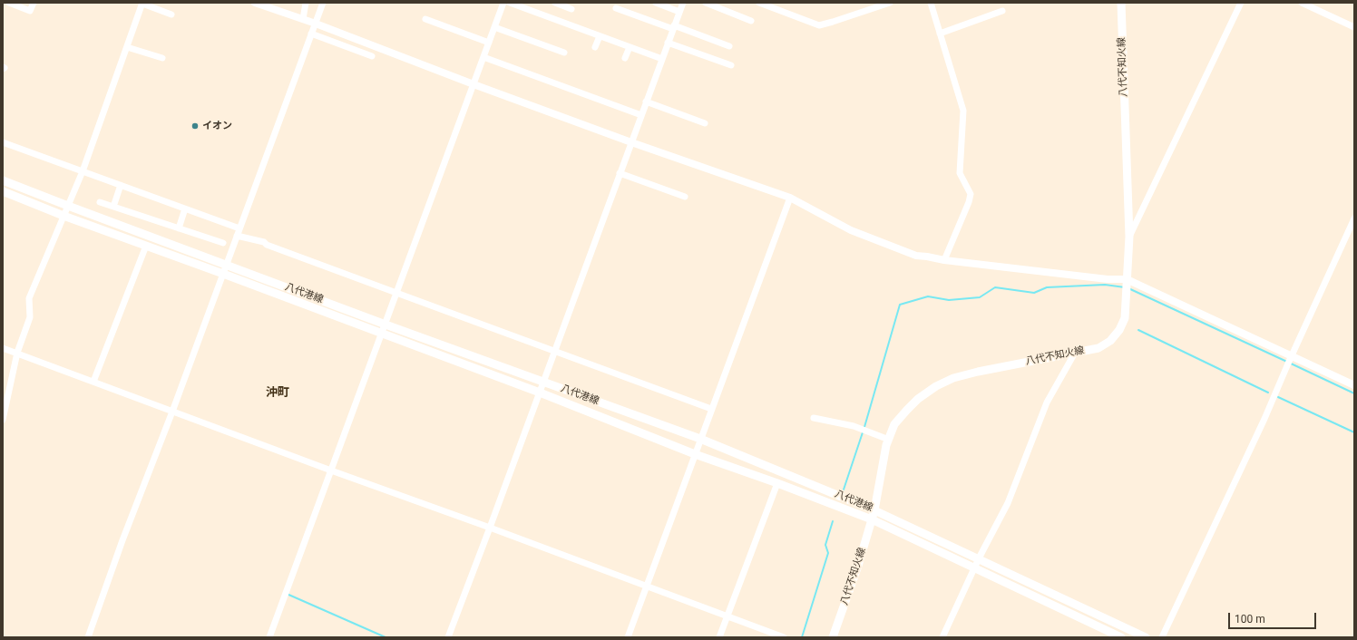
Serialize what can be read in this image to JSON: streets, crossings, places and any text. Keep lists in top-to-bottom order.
{
  "streets": {
    "main road": ["八代不知火線", "八代港線"]
  },
  "crossings": [
    ["八代不知火線", "八代港線"]
  ],
  "districts": ["沖町"],
  "places": ["イオン"],
  "scale_bar": "100 m"
}
